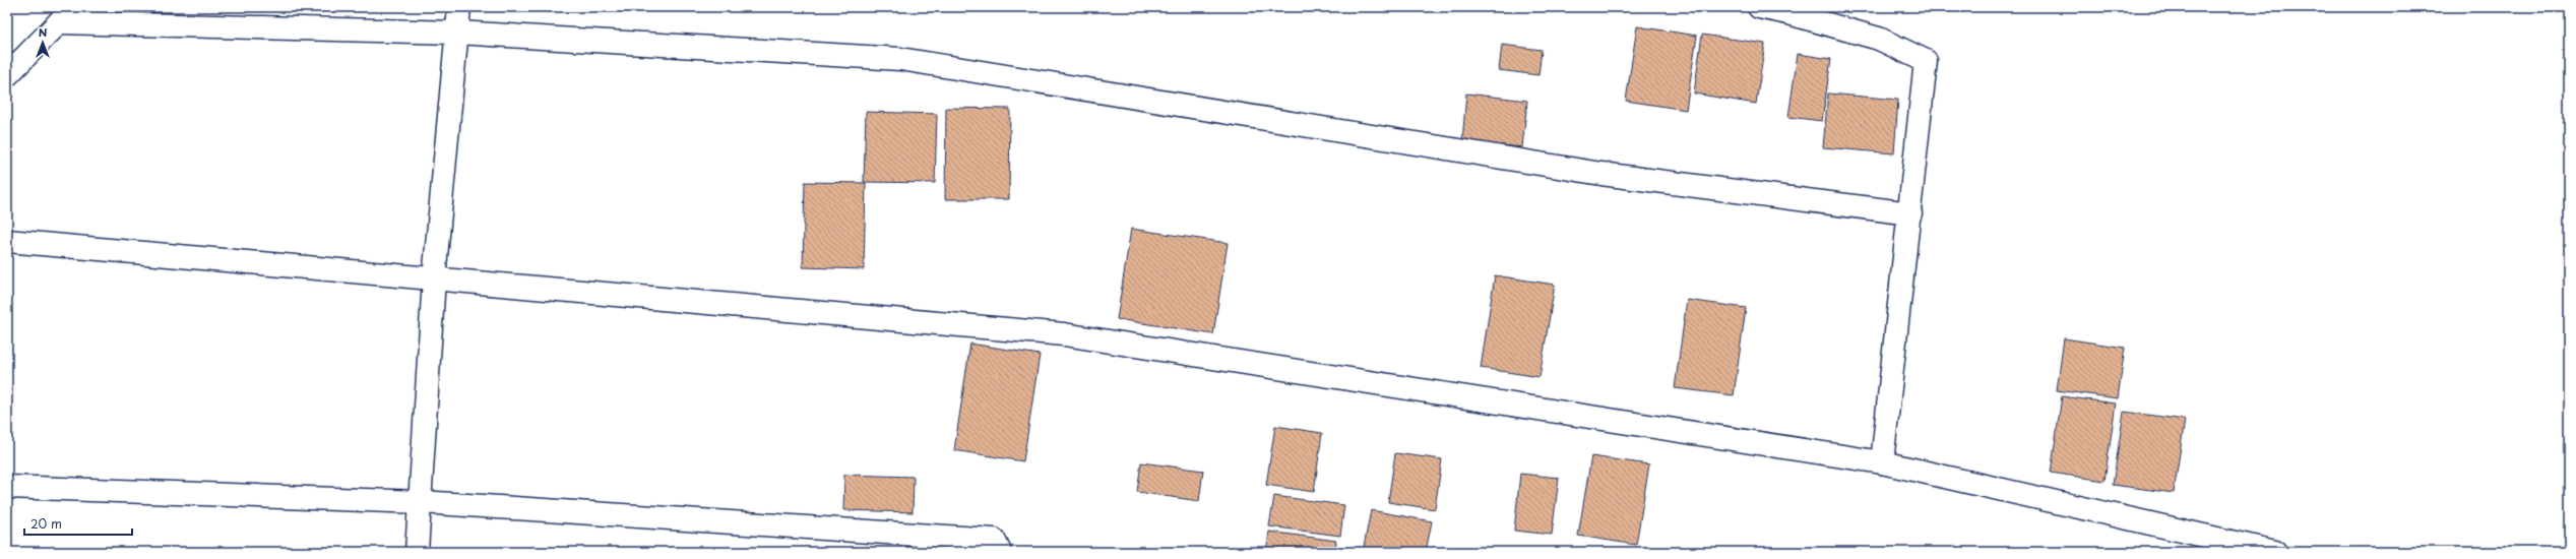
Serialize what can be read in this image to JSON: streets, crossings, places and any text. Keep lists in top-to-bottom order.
{
  "scale_bar": "20 m",
  "north": "top"
}
